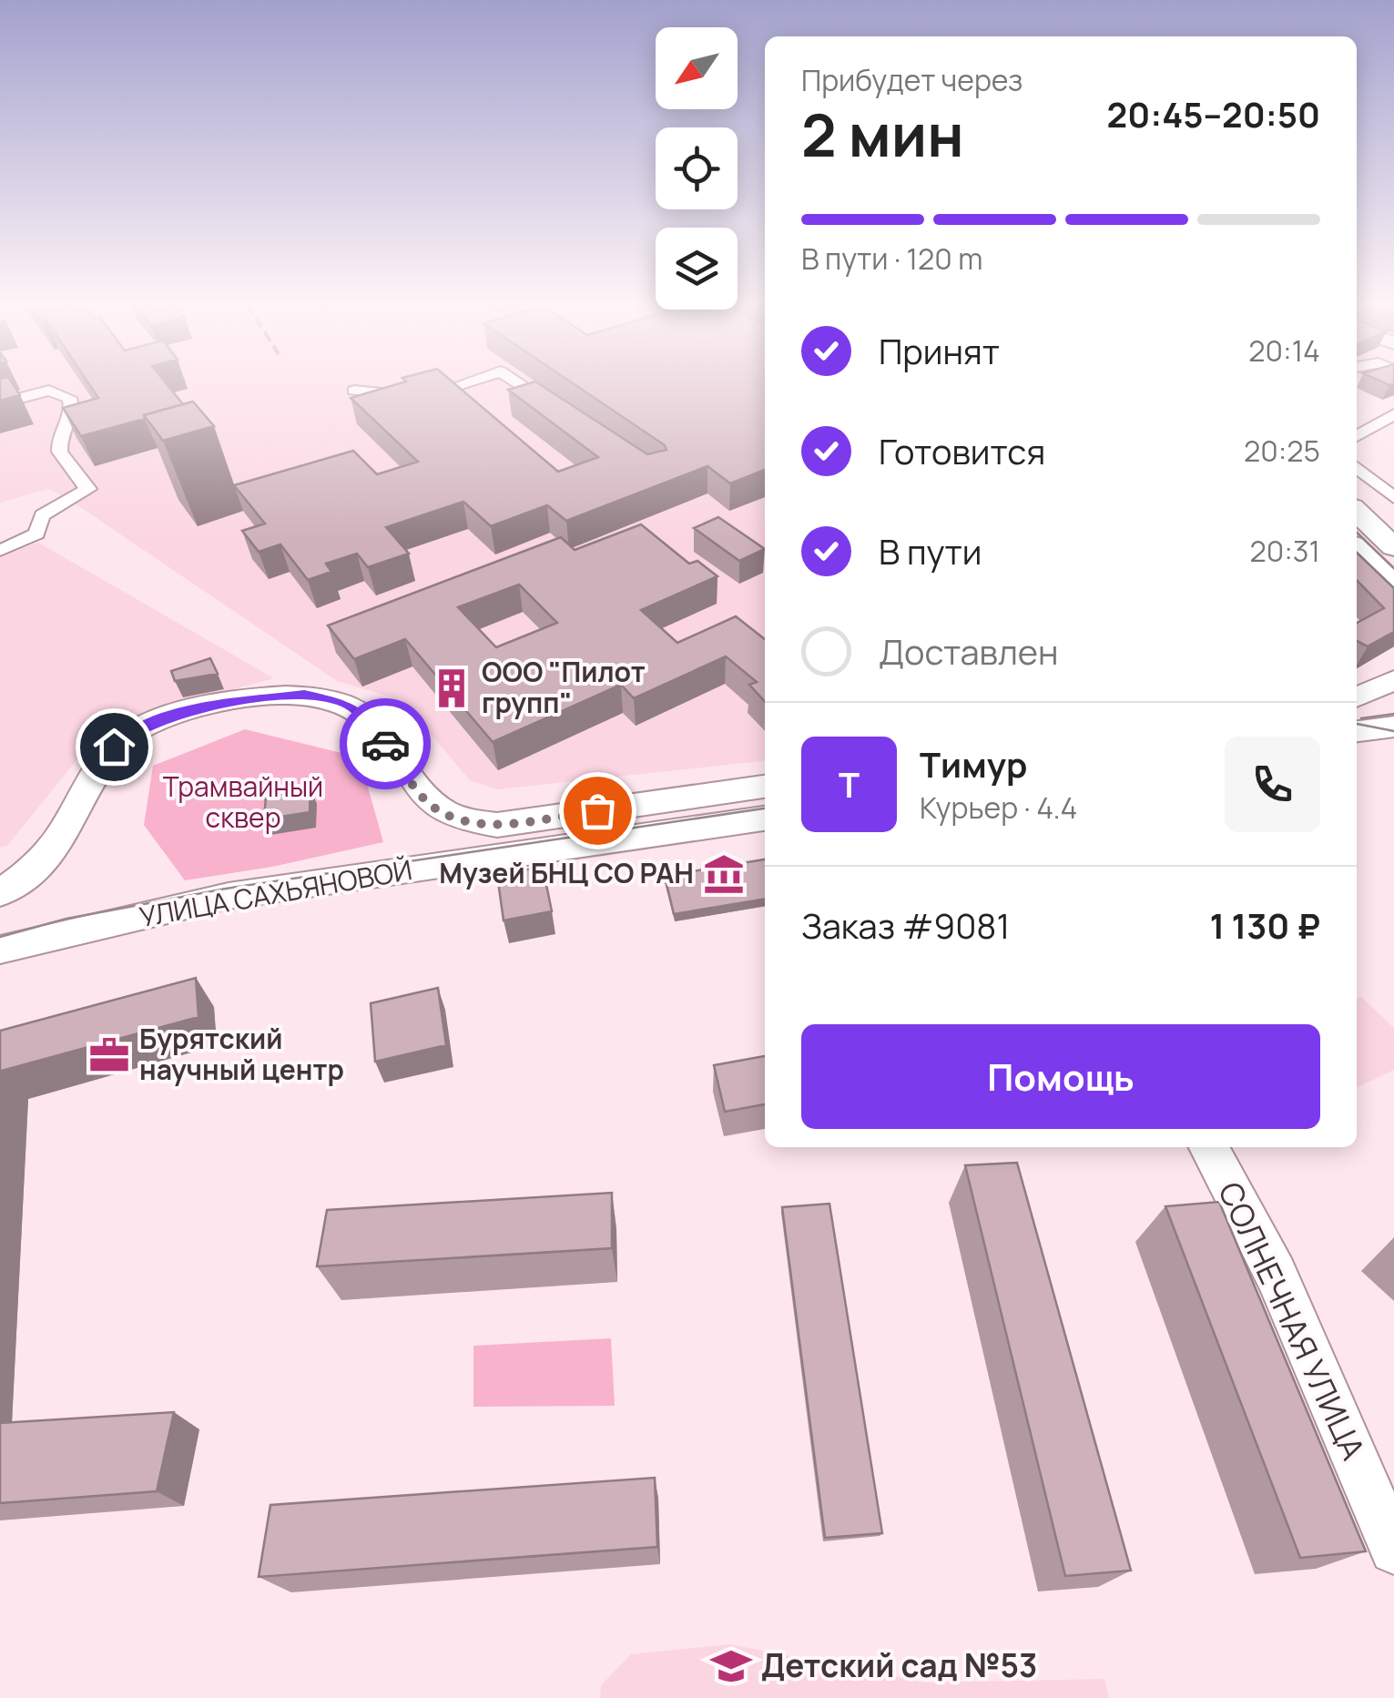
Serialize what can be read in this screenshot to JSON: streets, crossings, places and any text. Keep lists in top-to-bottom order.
{
  "streets": {
    "main road": ["УЛИЦА САХЬЯНОВОЙ", "СОЛНЕЧНАЯ УЛИЦА"]
  },
  "parks": ["Трамвайный сквер"],
  "places": {
    "building": ["ООО \"Пилот групп\""],
    "museum": ["Музей БНЦ СО РАН"],
    "office": ["Бурятский научный центр"],
    "school or university": ["Детский сад №53"]
  },
  "north": "bottom left",
  "page": {
    "heading": ["2 мин", "Прибудет через", "20:45–20:50"],
    "panel": [
      "Тимур",
      "Курьер · 4.4",
      "Заказ #9081",
      "1 130 ₽"
    ],
    "bar": "В пути · 120 m",
    "list": [
      ["Принят", "20:14"],
      ["Готовится", "20:25"],
      ["В пути", "20:31"],
      "Доставлен"
    ],
    "round": "Т",
    "buttons": "Помощь"
  }
}
